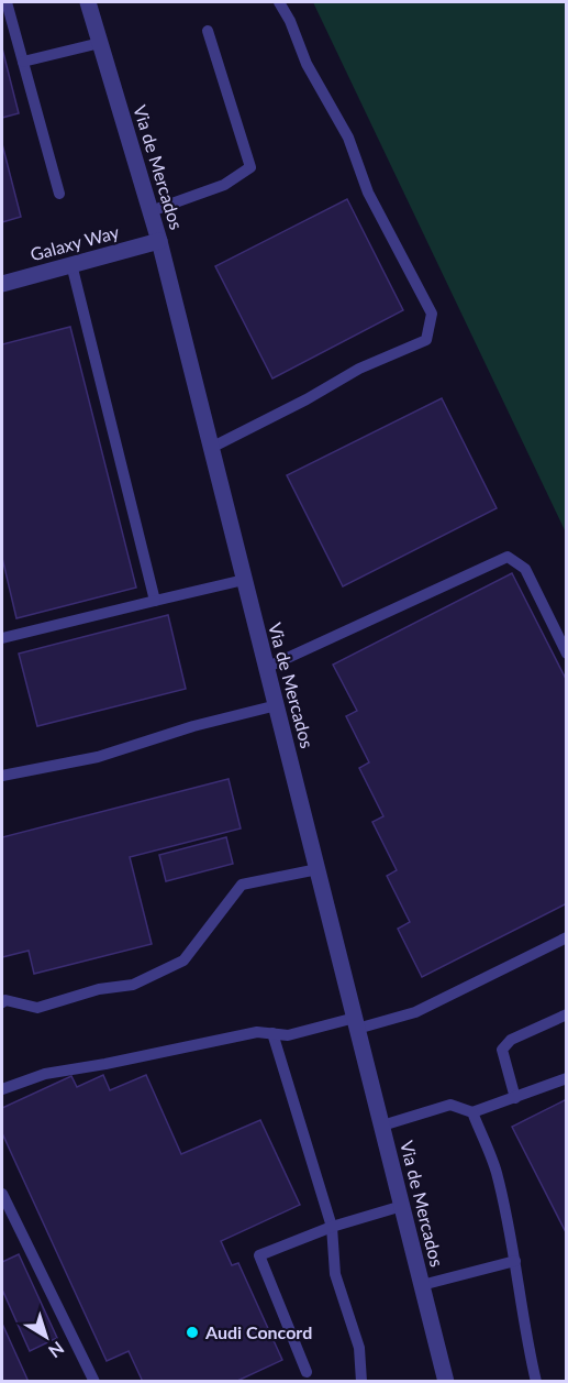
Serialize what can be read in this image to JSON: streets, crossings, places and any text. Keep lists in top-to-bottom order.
{
  "streets": {
    "street": ["Via de Mercados", "Galaxy Way"]
  },
  "crossings": [
    ["Via de Mercados", "Galaxy Way"]
  ],
  "places": ["Audi Concord"],
  "north": "bottom right"
}
